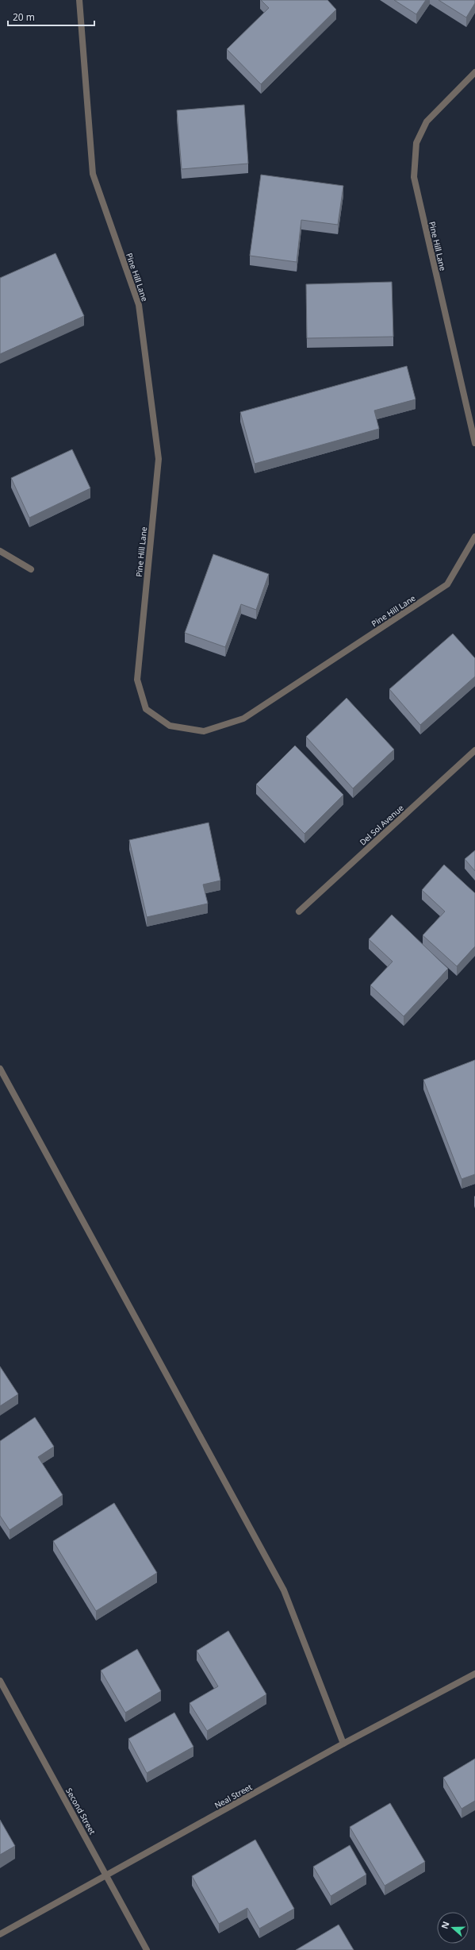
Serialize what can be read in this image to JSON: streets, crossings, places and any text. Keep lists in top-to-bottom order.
{
  "streets": {
    "street": [
      "Pine Hill Lane",
      "Del Sol Avenue",
      "Neal Street",
      "Second Street"
    ]
  },
  "crossings": [
    ["Neal Street", "Second Street"]
  ],
  "scale_bar": "20 m",
  "north": "left"
}
